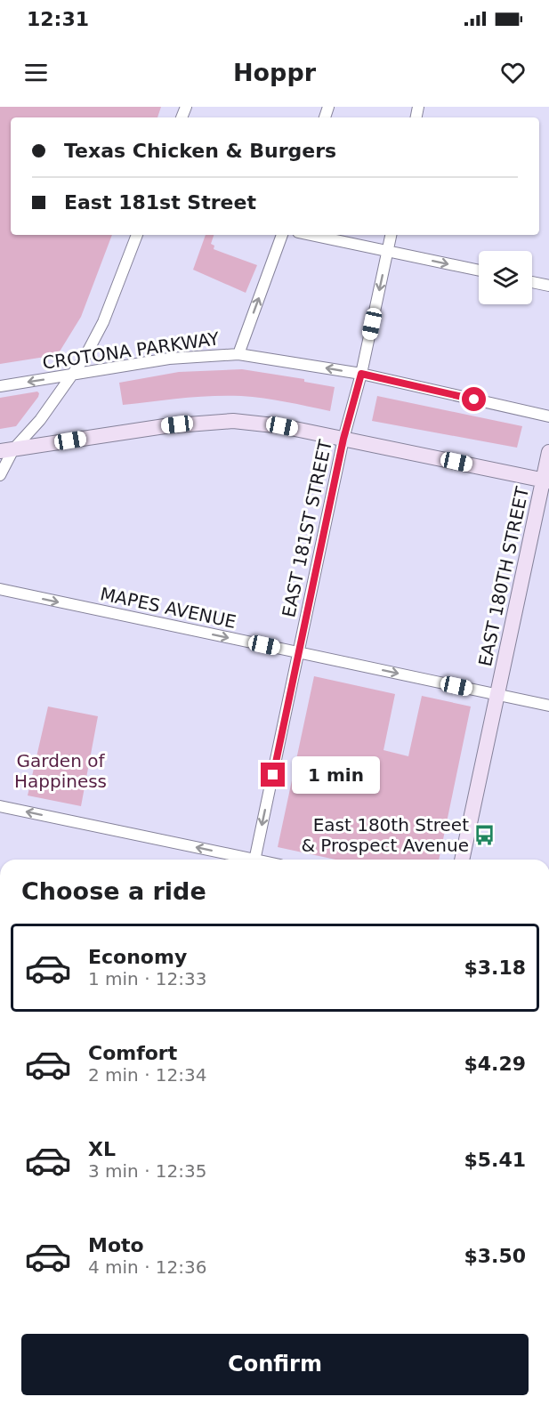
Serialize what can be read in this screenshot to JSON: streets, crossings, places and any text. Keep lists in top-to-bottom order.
{
  "streets": {
    "main road": ["EAST 180TH STREET"],
    "street": ["CROTONA PARKWAY", "EAST 181ST STREET", "MAPES AVENUE"]
  },
  "crossings": [
    ["CROTONA PARKWAY", "EAST 181ST STREET"],
    ["EAST 181ST STREET", "MAPES AVENUE"],
    ["EAST 180TH STREET", "MAPES AVENUE"]
  ],
  "one_way": ["EAST 181ST STREET", "MAPES AVENUE"],
  "parks": ["Garden of Happiness"],
  "places": {
    "bus stop": ["East 180th Street & Prospect Avenue"]
  },
  "page": {
    "status": "12:31",
    "header": "Hoppr",
    "banner": ["Texas Chicken & Burgers", "East 181st Street"],
    "bubble": "1 min",
    "heading": "Choose a ride",
    "list": [
      {
        "name": "Economy",
        "note": "1 min · 12:33",
        "value": "$3.18"
      },
      {
        "name": "Comfort",
        "note": "2 min · 12:34",
        "value": "$4.29"
      },
      {
        "name": "XL",
        "note": "3 min · 12:35",
        "value": "$5.41"
      },
      {
        "name": "Moto",
        "note": "4 min · 12:36",
        "value": "$3.50"
      }
    ],
    "buttons": "Confirm"
  }
}
